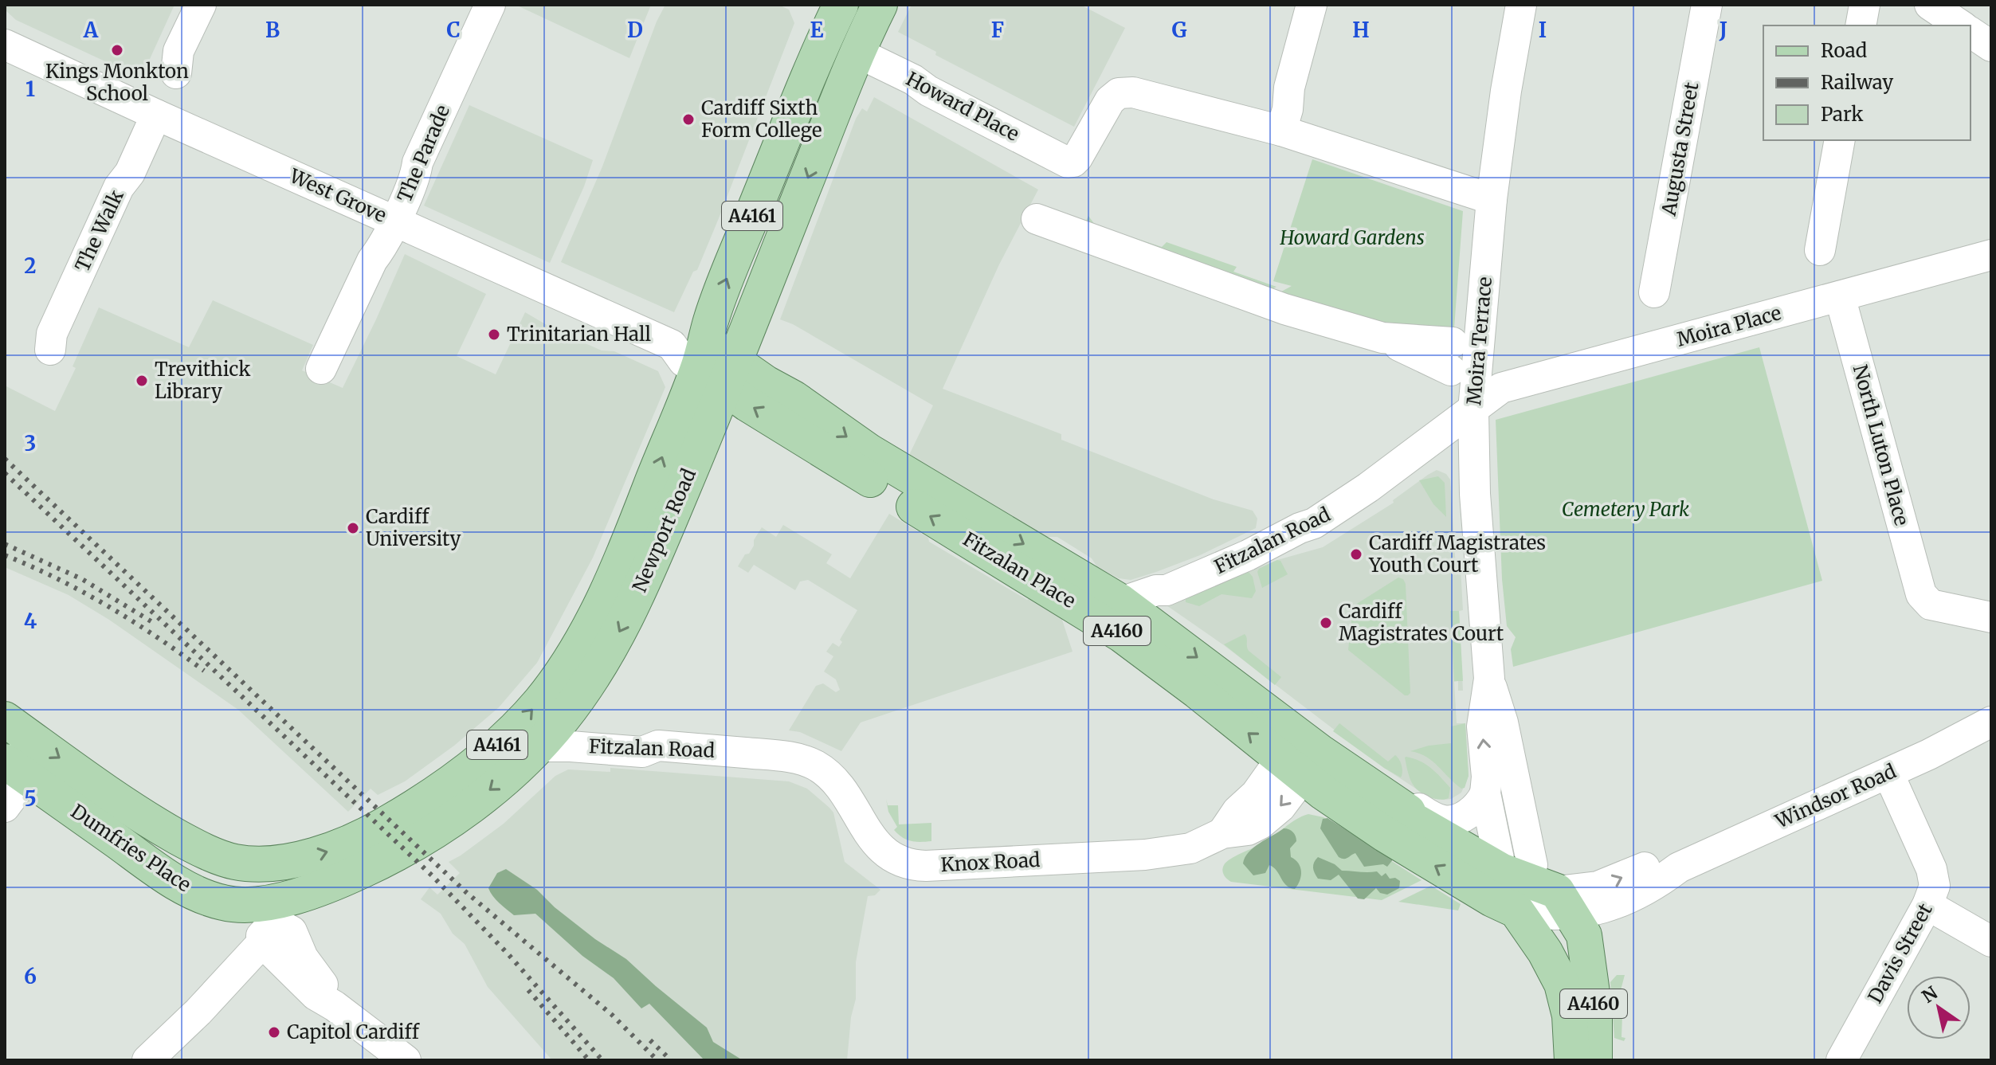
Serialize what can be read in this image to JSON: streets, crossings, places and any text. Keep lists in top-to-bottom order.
{
  "streets": {
    "main road": [
      "A4161",
      "Newport Road",
      "Fitzalan Place",
      "A4160",
      "Dumfries Place"
    ],
    "street": [
      "Howard Place",
      "Augusta Street",
      "The Parade",
      "West Grove",
      "The Walk",
      "Moira Place",
      "Moira Terrace",
      "North Luton Place",
      "Fitzalan Road",
      "Windsor Road",
      "Knox Road",
      "Davis Street"
    ]
  },
  "crossings": [
    ["Howard Place", "Newport Road"],
    ["The Parade", "West Grove"],
    ["West Grove", "The Walk"],
    ["West Grove", "Newport Road"],
    ["West Grove", "Fitzalan Place"],
    ["Moira Place", "Moira Terrace"],
    ["Moira Place", "North Luton Place"],
    ["Moira Place", "Fitzalan Road"],
    ["Moira Terrace", "Fitzalan Road"],
    ["Moira Terrace", "Fitzalan Place"],
    ["Moira Terrace", "A4160"],
    ["Moira Terrace", "Windsor Road"],
    ["Newport Road", "Fitzalan Road"],
    ["Newport Road", "Fitzalan Place"],
    ["Newport Road", "Dumfries Place"],
    ["Fitzalan Road", "Fitzalan Place"],
    ["Fitzalan Road", "Knox Road"],
    ["Fitzalan Place", "A4160"],
    ["Fitzalan Place", "Windsor Road"],
    ["Fitzalan Place", "Knox Road"],
    ["A4160", "Windsor Road"],
    ["Windsor Road", "Davis Street"]
  ],
  "parks": ["Howard Gardens", "Cemetery Park"],
  "places": [
    "Kings Monkton School",
    "Cardiff Sixth Form College",
    "Trinitarian Hall",
    "Trevithick Library",
    "Cardiff University",
    "Cardiff Magistrates Youth Court",
    "Cardiff Magistrates Court",
    "Capitol Cardiff"
  ],
  "legend": ["Road", "Railway", "Park"],
  "north": "top left",
  "grid": {
    "columns": [
      "A",
      "B",
      "C",
      "D",
      "E",
      "F",
      "G",
      "H",
      "I",
      "J"
    ],
    "rows": [
      "1",
      "2",
      "3",
      "4",
      "5",
      "6"
    ]
  }
}
